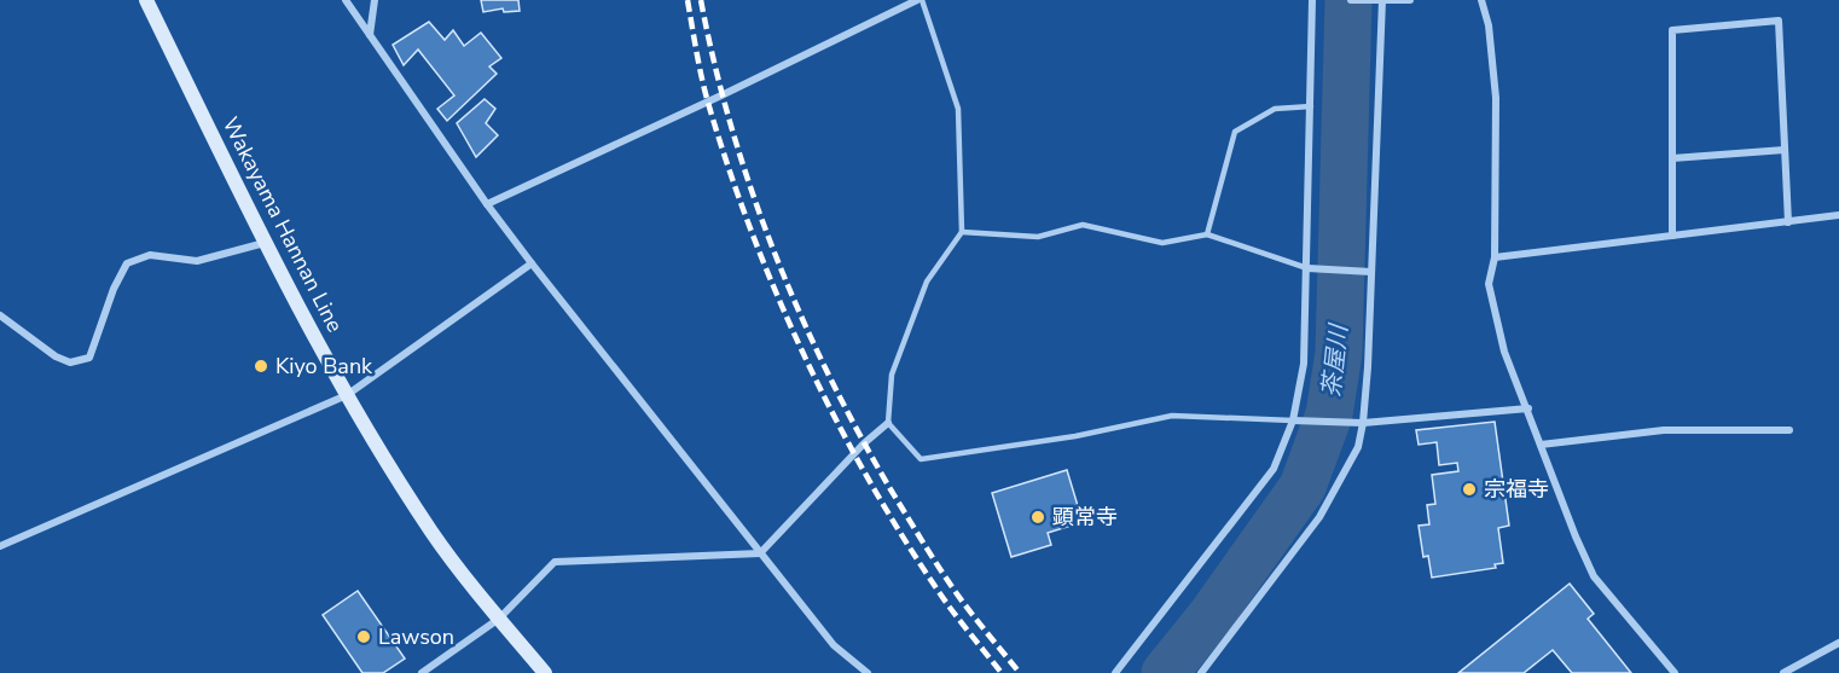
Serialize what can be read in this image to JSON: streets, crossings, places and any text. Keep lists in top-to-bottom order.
{
  "streets": {
    "main road": ["Wakayama Hannan Line"]
  },
  "water": ["茶屋川"],
  "places": [
    "Kiyo Bank",
    "宗福寺",
    "顕常寺",
    "Lawson"
  ]
}
